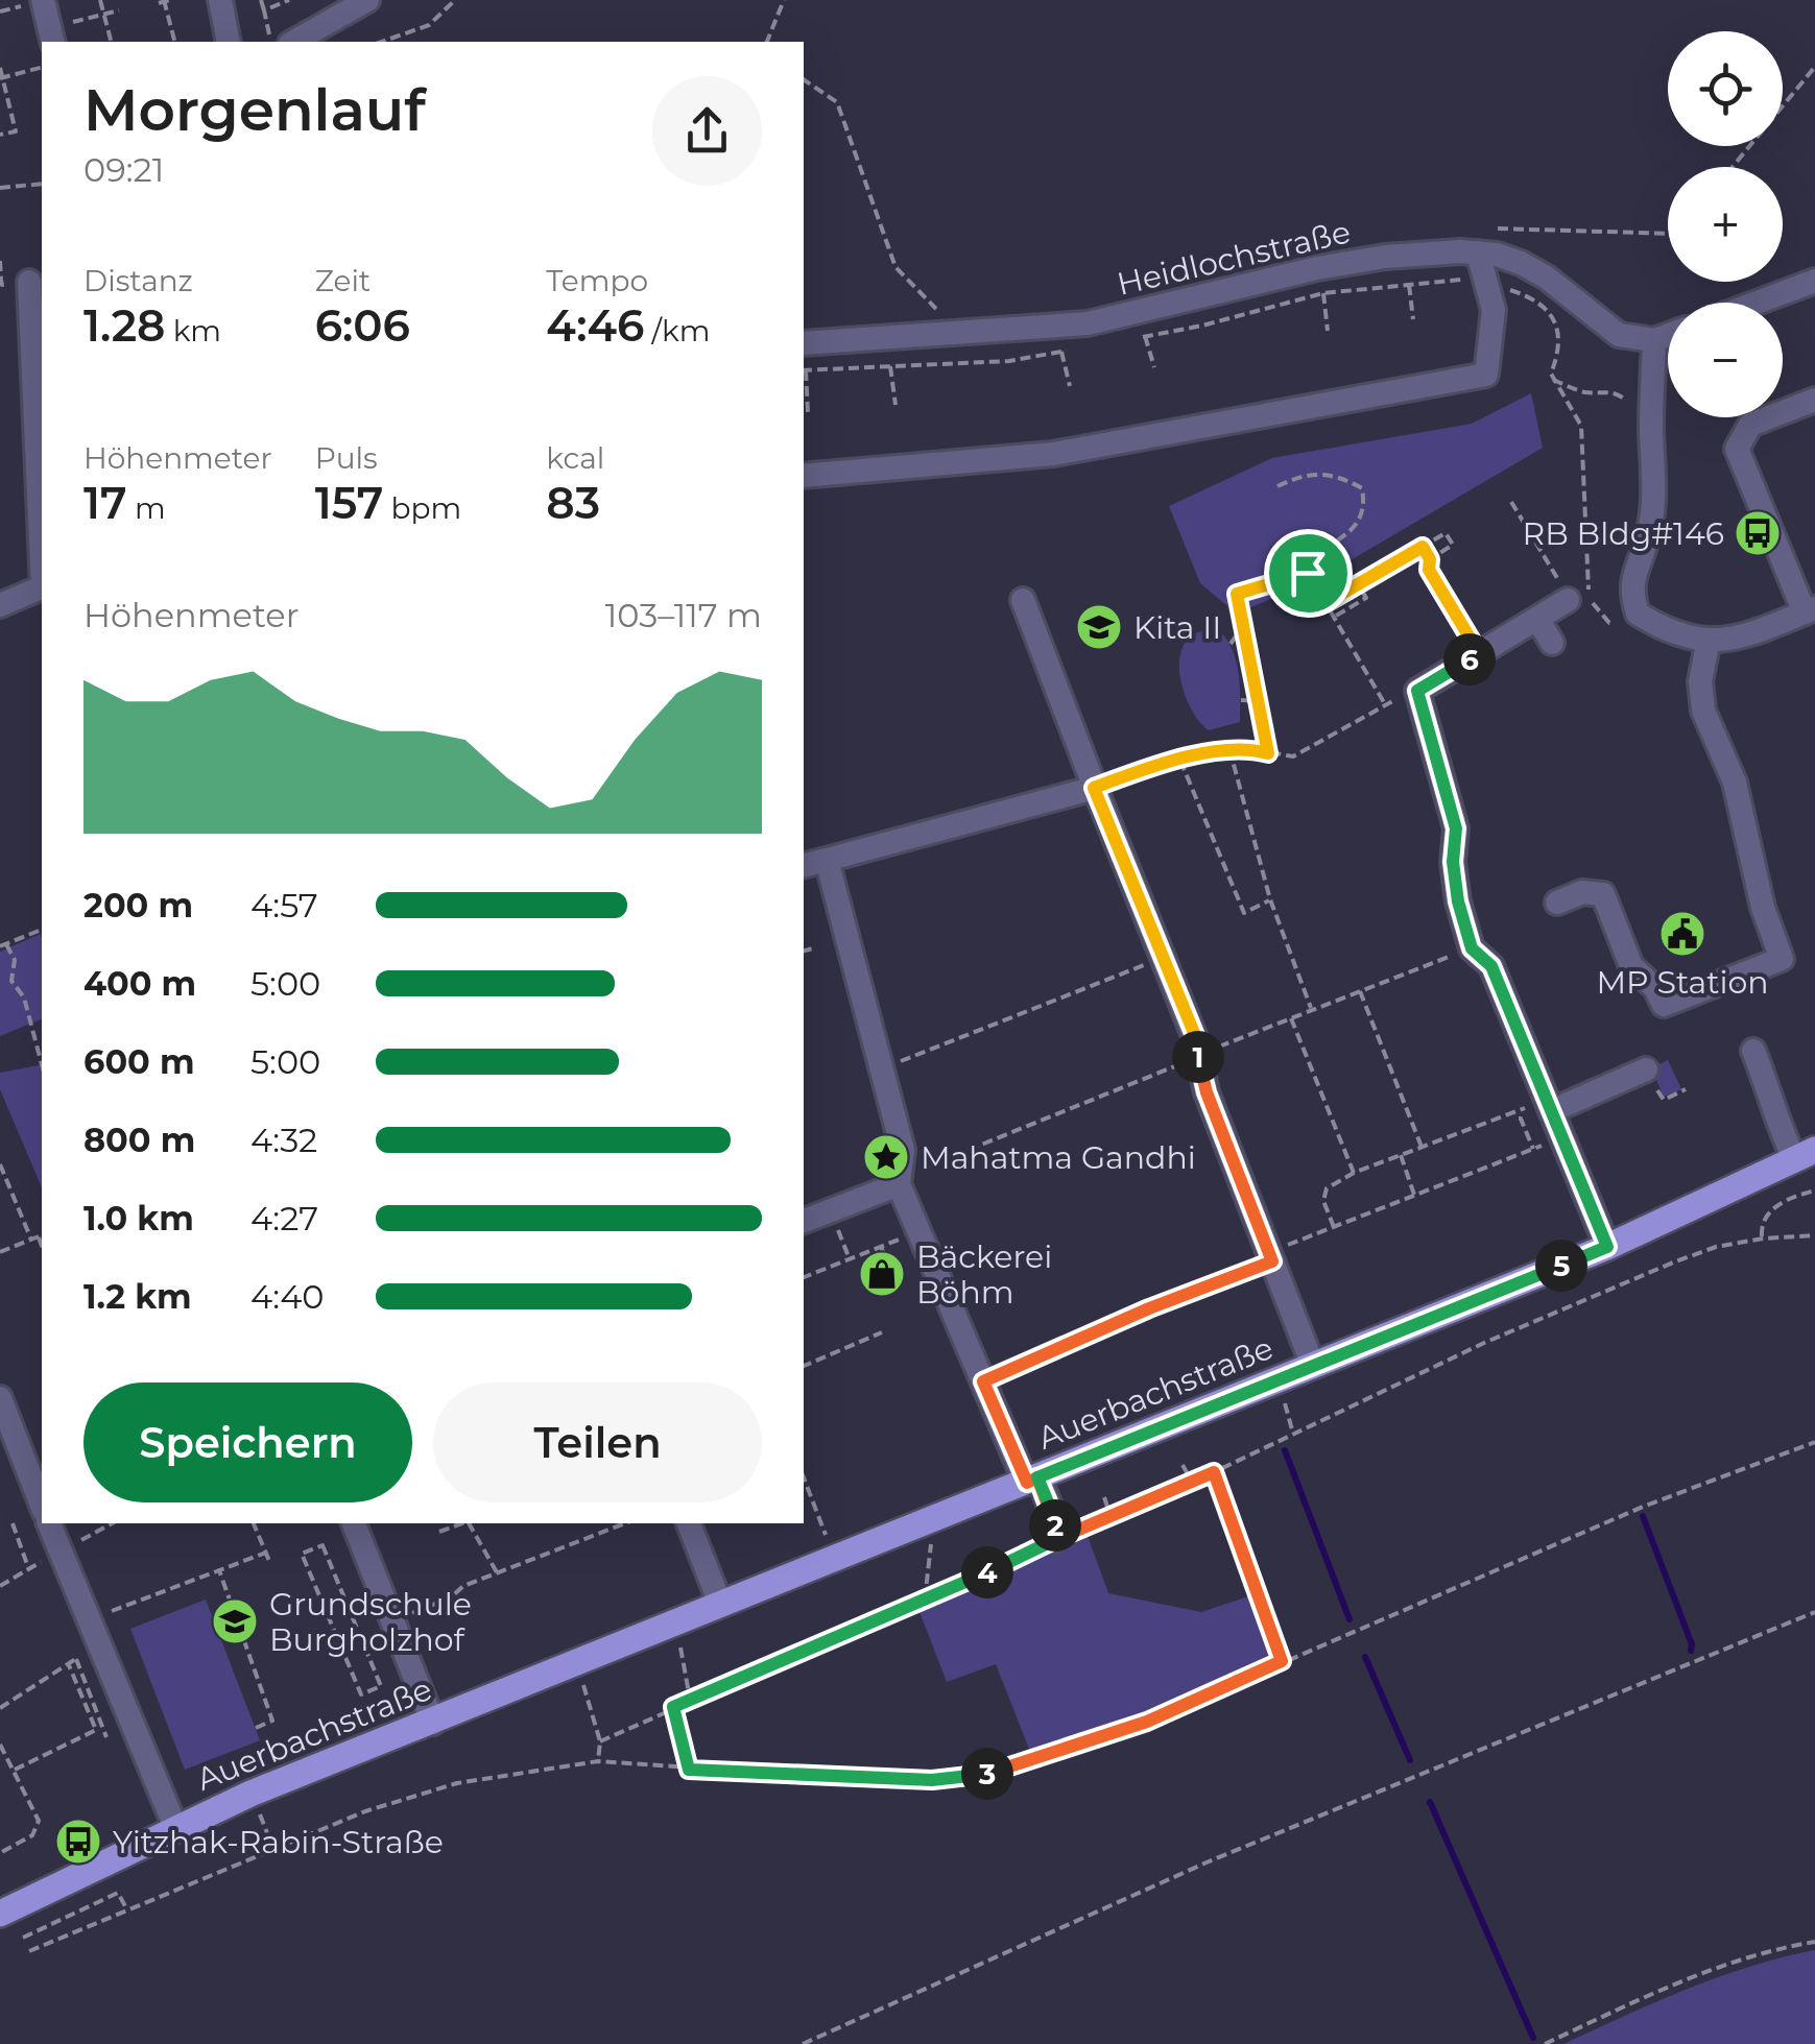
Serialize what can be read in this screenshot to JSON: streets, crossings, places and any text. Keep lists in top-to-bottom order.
{
  "streets": {
    "main road": ["Auerbachstraße"],
    "street": ["Heidlochstraße"]
  },
  "places": {
    "bus stop": ["RB Bldg#146", "Yitzhak-Rabin-Straße"],
    "school or university": ["Kita II", "Grundschule Burgholzhof"],
    "public building": ["MP Station"],
    "place": ["Mahatma Gandhi"],
    "shop": ["Bäckerei Böhm"]
  },
  "page": {
    "map_buttons": ["+", "−"],
    "heading": ["Morgenlauf", "09:21"],
    "stats": [
      ["Distanz", "1.28 km"],
      ["Zeit", "6:06"],
      ["Tempo", "4:46 /km"],
      ["Höhenmeter", "17 m"],
      ["Puls", "157 bpm"],
      ["kcal", "83"]
    ],
    "chart": ["Höhenmeter", "103–117 m"],
    "pins": [
      "6",
      "1",
      "5",
      "2",
      "4",
      "3"
    ],
    "list": [
      {
        "name": "200 m",
        "note": "4:57"
      },
      {
        "name": "400 m",
        "note": "5:00"
      },
      {
        "name": "600 m",
        "note": "5:00"
      },
      {
        "name": "800 m",
        "note": "4:32"
      },
      {
        "name": "1.0 km",
        "note": "4:27"
      },
      {
        "name": "1.2 km",
        "note": "4:40"
      }
    ],
    "buttons": ["Speichern", "Teilen"]
  }
}
